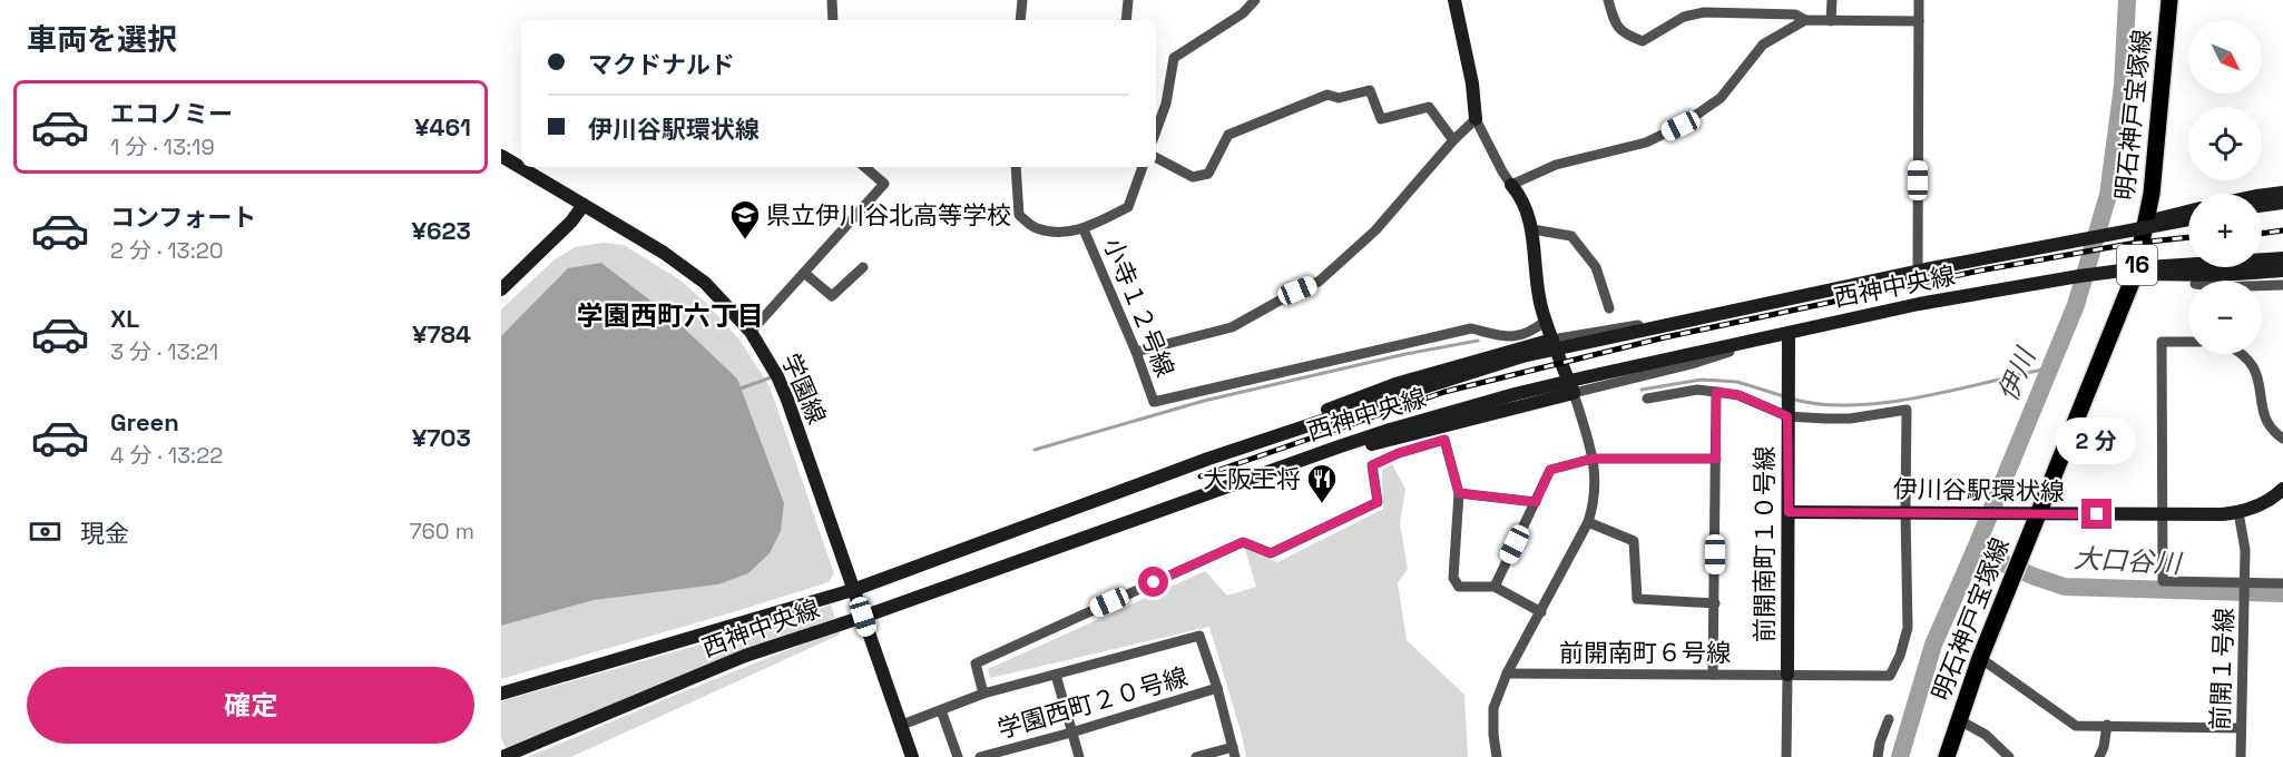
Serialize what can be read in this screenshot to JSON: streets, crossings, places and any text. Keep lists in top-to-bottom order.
{
  "streets": {
    "main road": ["明石神戸宝塚線", "16"],
    "street": [
      "西神中央線",
      "小寺１２号線",
      "学園線",
      "伊川谷駅環状線",
      "前開南町１０号線",
      "前開南町６号線",
      "前開１号線",
      "学園西町２０号線"
    ]
  },
  "crossings": [
    ["明石神戸宝塚線", "西神中央線"],
    ["明石神戸宝塚線", "伊川谷駅環状線"],
    ["西神中央線", "学園線"],
    ["西神中央線", "前開南町１０号線"],
    ["伊川谷駅環状線", "前開南町１０号線"],
    ["伊川谷駅環状線", "前開南町６号線"],
    ["伊川谷駅環状線", "前開１号線"],
    ["前開南町１０号線", "前開南町６号線"]
  ],
  "districts": ["学園西町六丁目"],
  "water": ["伊川", "大口谷川"],
  "places": {
    "school or university": ["県立伊川谷北高等学校"],
    "restaurant": ["大阪王将"]
  },
  "north": "bottom right",
  "page": {
    "heading": "車両を選択",
    "map_buttons": ["+", "−"],
    "banner": ["マクドナルド", "伊川谷駅環状線"],
    "list": [
      {
        "name": "エコノミー",
        "note": "1 分 · 13:19",
        "value": "¥461"
      },
      {
        "name": "コンフォート",
        "note": "2 分 · 13:20",
        "value": "¥623"
      },
      {
        "name": "XL",
        "note": "3 分 · 13:21",
        "value": "¥784"
      },
      {
        "name": "Green",
        "note": "4 分 · 13:22",
        "value": "¥703"
      }
    ],
    "bubble": "2 分",
    "pay": ["現金", "760 m"],
    "buttons": "確定"
  }
}
